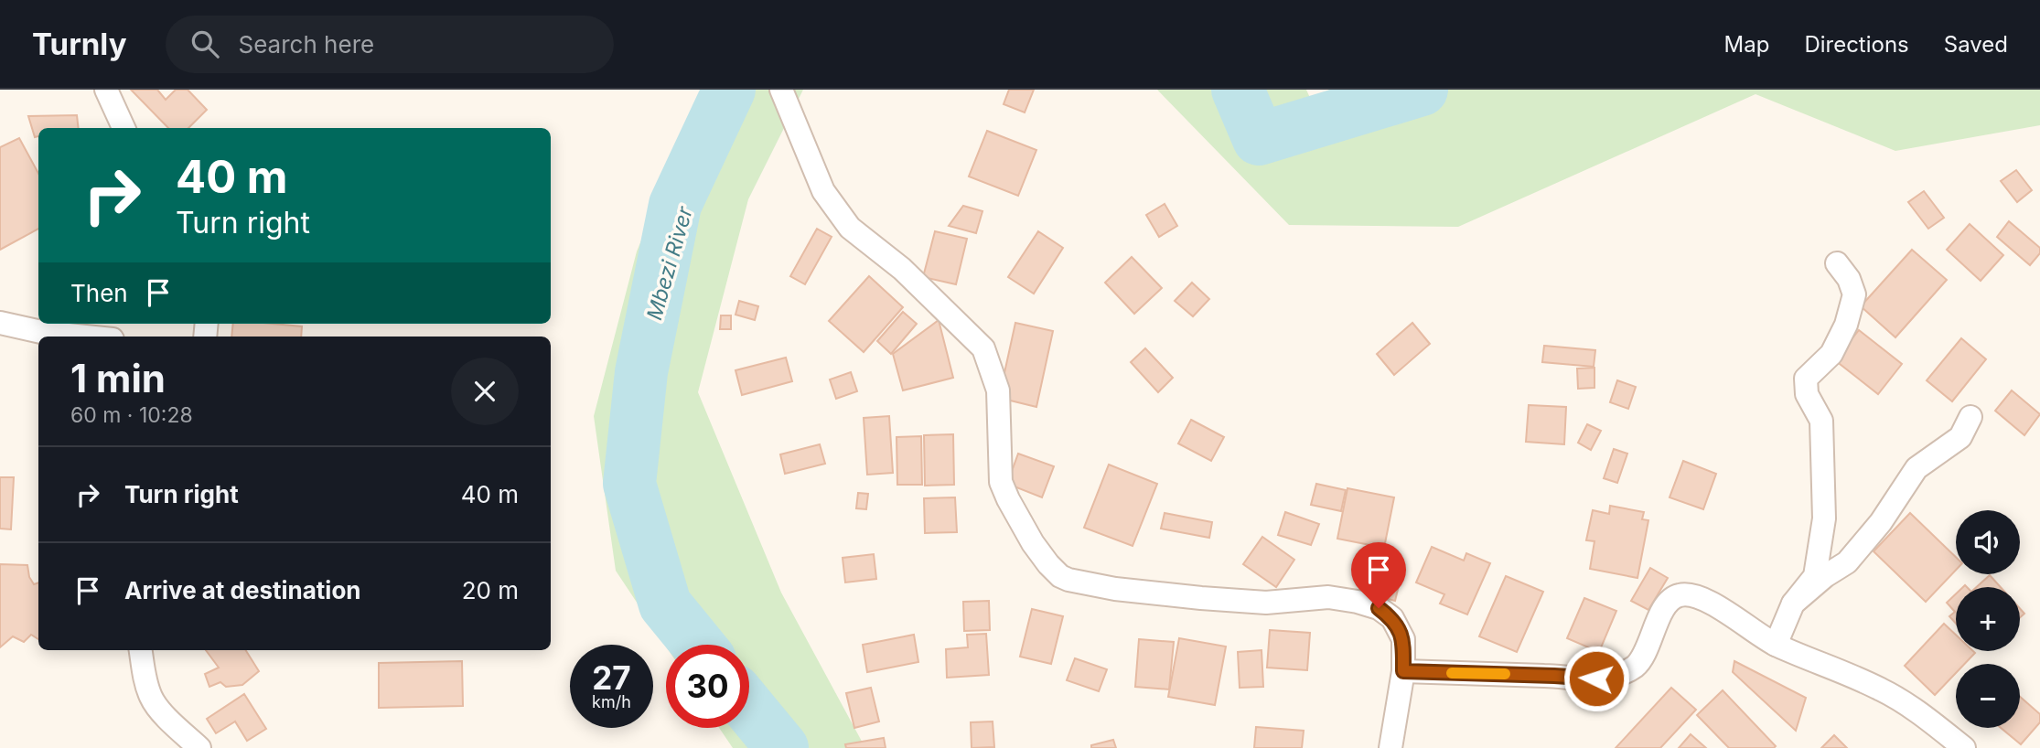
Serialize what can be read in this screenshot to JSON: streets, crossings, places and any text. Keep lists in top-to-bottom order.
{
  "water": ["Mbezi River"],
  "page": {
    "header": "Turnly",
    "search": "Search here",
    "nav": ["Map", "Directions", "Saved"],
    "turn": ["40 m", "Turn right"],
    "then": "Then",
    "heading": ["1 min", "60 m · 10:28"],
    "list": [
      {
        "name": "Turn right",
        "value": "40 m"
      },
      {
        "name": "Arrive at destination",
        "value": "20 m"
      }
    ],
    "map_buttons": ["+", "−"],
    "speed": "27 km/h",
    "limit": "30"
  }
}
